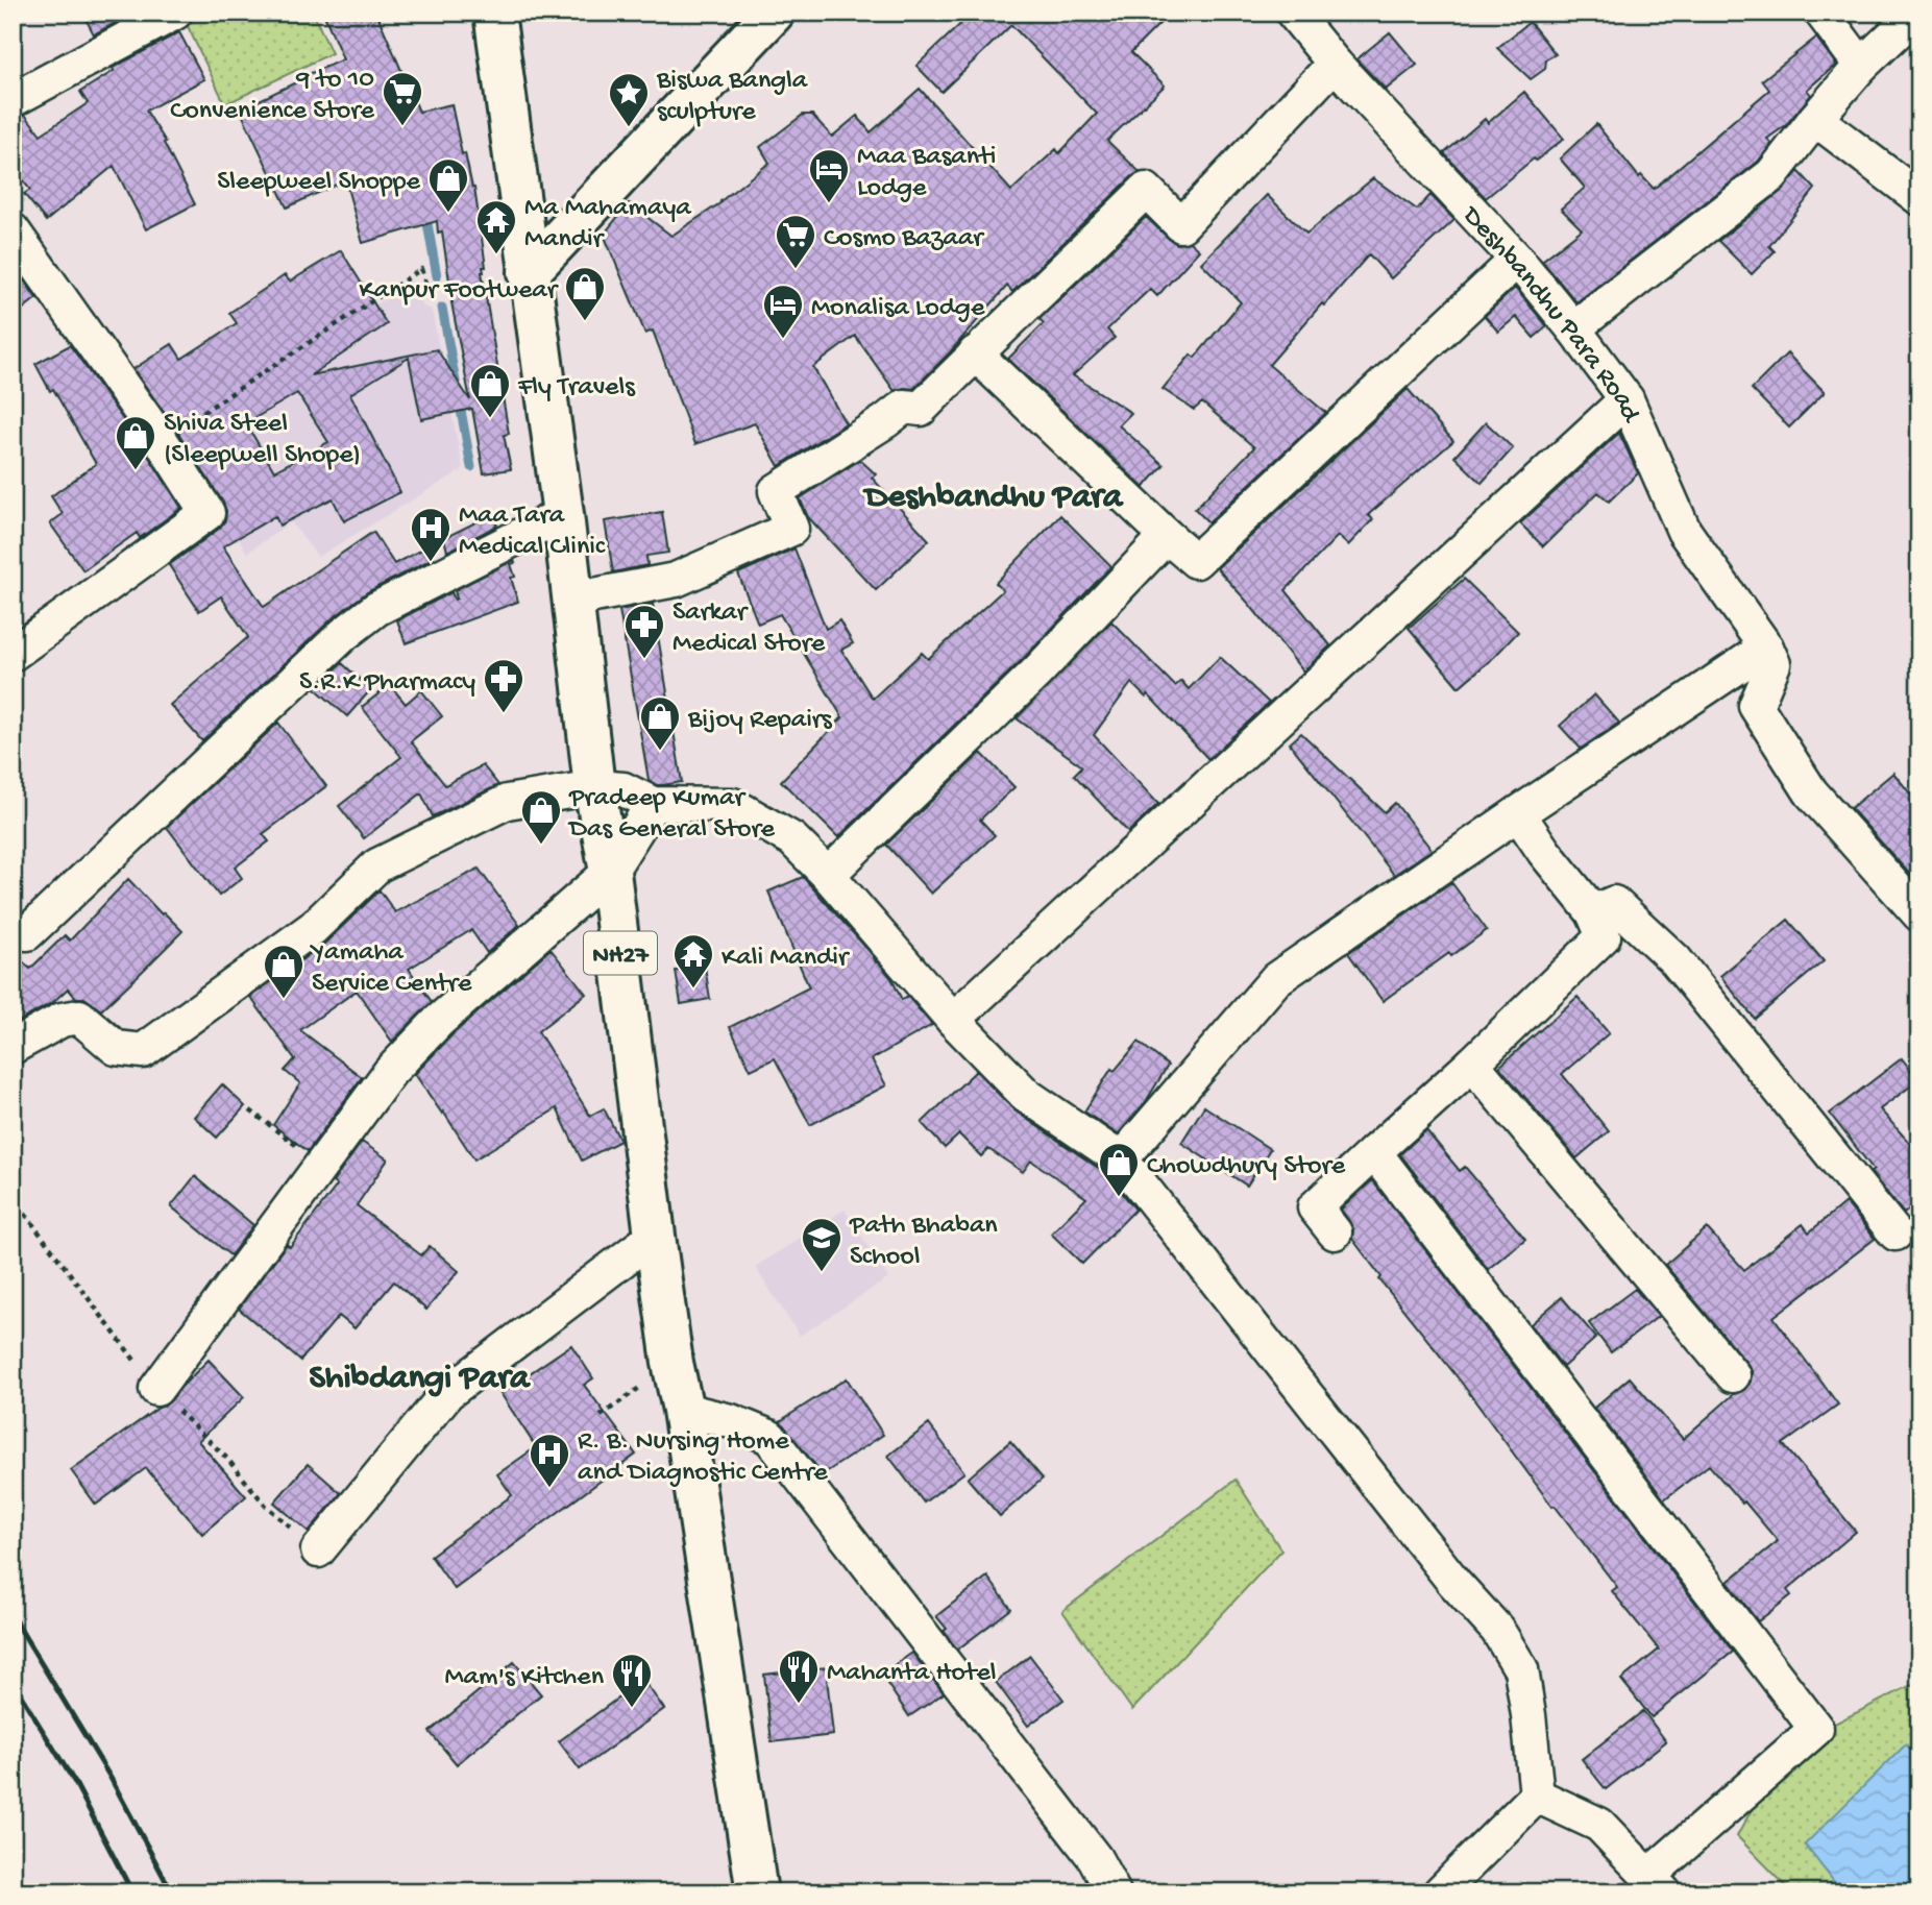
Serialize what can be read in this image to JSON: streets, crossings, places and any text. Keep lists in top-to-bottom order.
{
  "streets": {
    "main road": ["NH27"],
    "street": ["Deshbandhu Para Road"]
  },
  "districts": ["Deshbandhu Para", "Shibdangi Para"],
  "places": {
    "supermarket": ["9 to 10 Convenience Store", "Cosmo Bazaar"],
    "place": ["Biswa Bangla sculpture"],
    "hotel": ["Maa Basanti Lodge", "Monalisa Lodge"],
    "shop": [
      "Sleepweel Shoppe",
      "Kanpur Footwear",
      "Fly Travels",
      "Shiva Steel (Sleepwell Shope)",
      "Bijoy Repairs",
      "Pradeep Kumar Das General Store",
      "Yamaha Service Centre",
      "Chowdhury Store"
    ],
    "temple": ["Ma Mahamaya Mandir", "Kali Mandir"],
    "hospital": ["Maa Tara Medical Clinic", "R. B. Nursing Home and Diagnostic Centre"],
    "pharmacy": ["Sarkar Medical Store", "S.R.K Pharmacy"],
    "school or university": ["Path Bhaban School"],
    "restaurant": ["Mahanta Hotel", "Mam's Kitchen"]
  }
}
